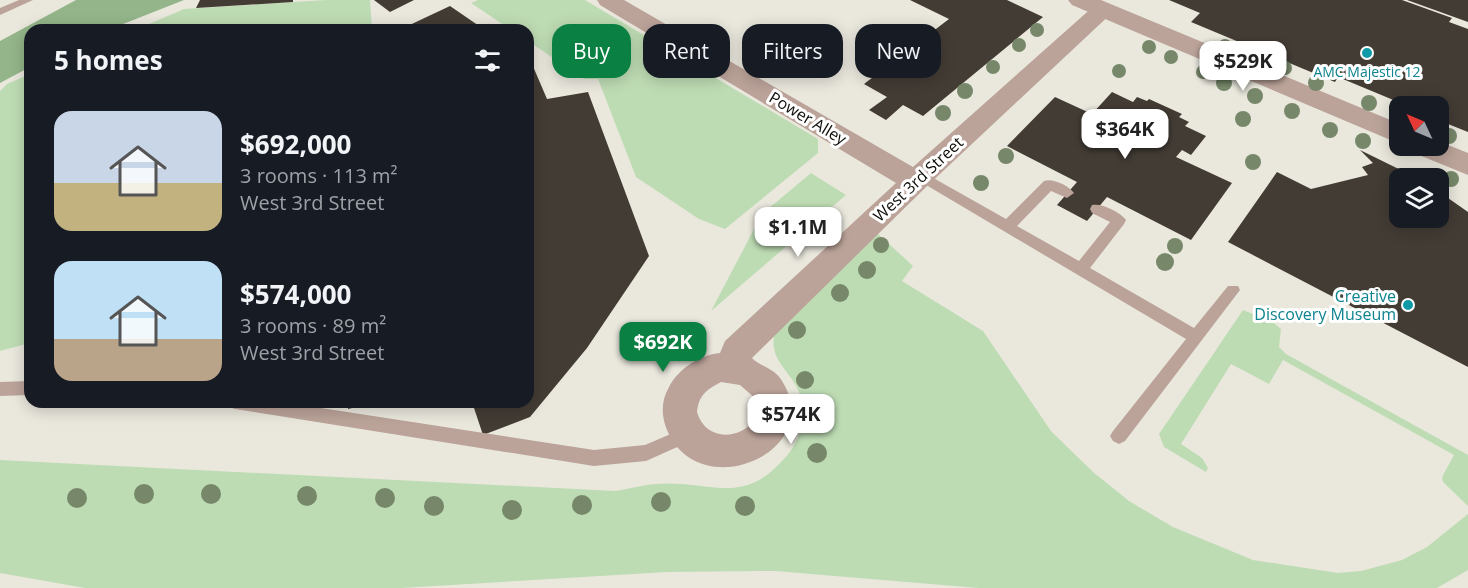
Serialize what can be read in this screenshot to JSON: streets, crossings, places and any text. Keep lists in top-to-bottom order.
{
  "streets": {
    "street": ["Power Alley", "West 3rd Street"]
  },
  "crossings": [
    ["Power Alley", "West 3rd Street"]
  ],
  "places": ["AMC Majestic 12", "Creative Discovery Museum"],
  "north": "top left",
  "page": {
    "chip": [
      "Buy",
      "Rent",
      "Filters",
      "New"
    ],
    "heading": "5 homes",
    "price": [
      "$529K",
      "$364K",
      "$1.1M",
      "$692K",
      "$574K"
    ],
    "list": [
      {
        "name": "$692,000",
        "note": "3 rooms · 113 m² · West 3rd Street"
      },
      {
        "name": "$574,000",
        "note": "3 rooms · 89 m² · West 3rd Street"
      }
    ]
  }
}
